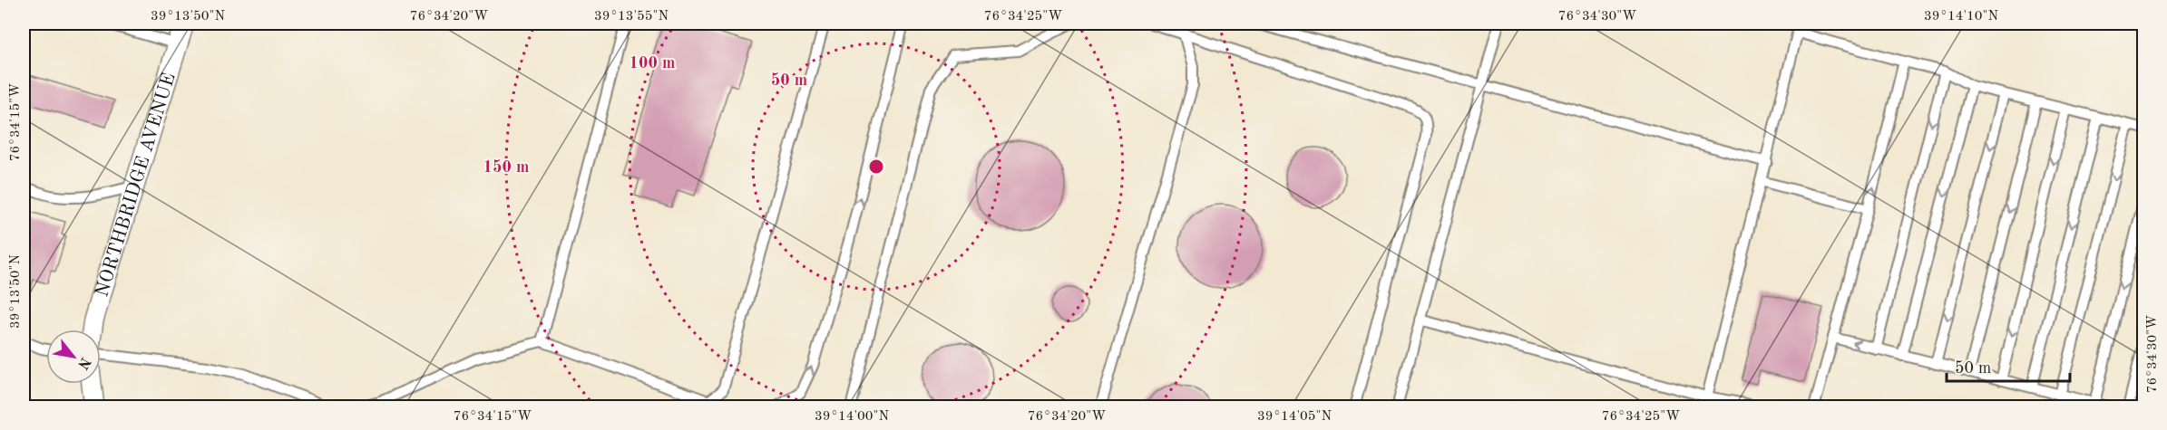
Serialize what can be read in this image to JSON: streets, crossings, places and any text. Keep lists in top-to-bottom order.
{
  "streets": {
    "street": ["NORTHBRIDGE AVENUE"]
  },
  "scale_bar": "50 m",
  "north": "bottom right",
  "coordinates": [
    "39°13'50\"N",
    "76°34'20\"W",
    "39°13'55\"N",
    "76°34'25\"W",
    "76°34'30\"W",
    "39°14'10\"N",
    "76°34'15\"W",
    "39°14'00\"N",
    "39°14'05\"N"
  ],
  "rings": ["100 m", "50 m", "150 m"]
}
